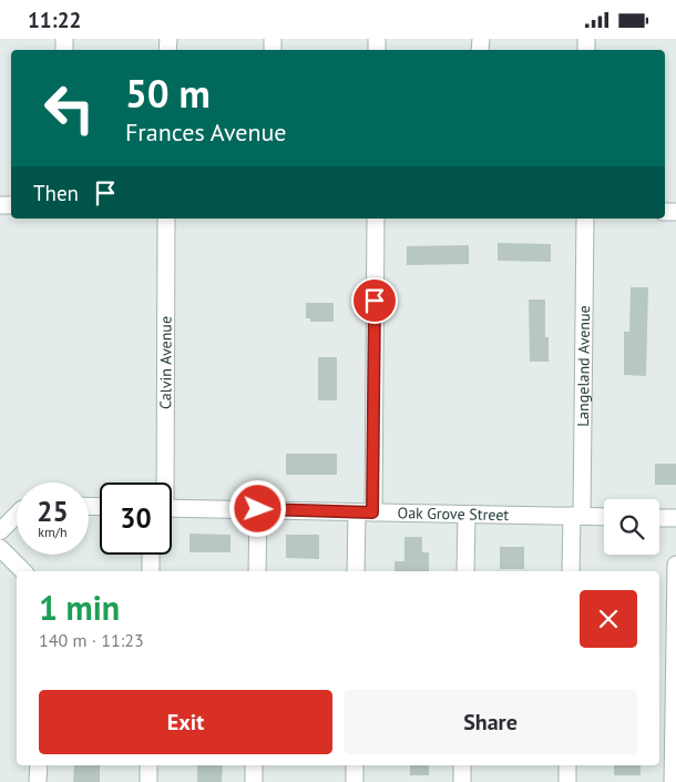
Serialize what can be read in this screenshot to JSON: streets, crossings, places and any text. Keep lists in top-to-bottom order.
{
  "streets": {
    "street": ["Calvin Avenue", "Langeland Avenue", "Oak Grove Street"]
  },
  "crossings": [
    ["Langeland Avenue", "Oak Grove Street"]
  ],
  "page": {
    "status": "11:22",
    "turn": ["50 m", "Frances Avenue"],
    "then": "Then",
    "speed": "25 km/h",
    "limit": "30",
    "heading": ["1 min", "140 m · 11:23"],
    "buttons": ["Exit", "Share"]
  }
}
